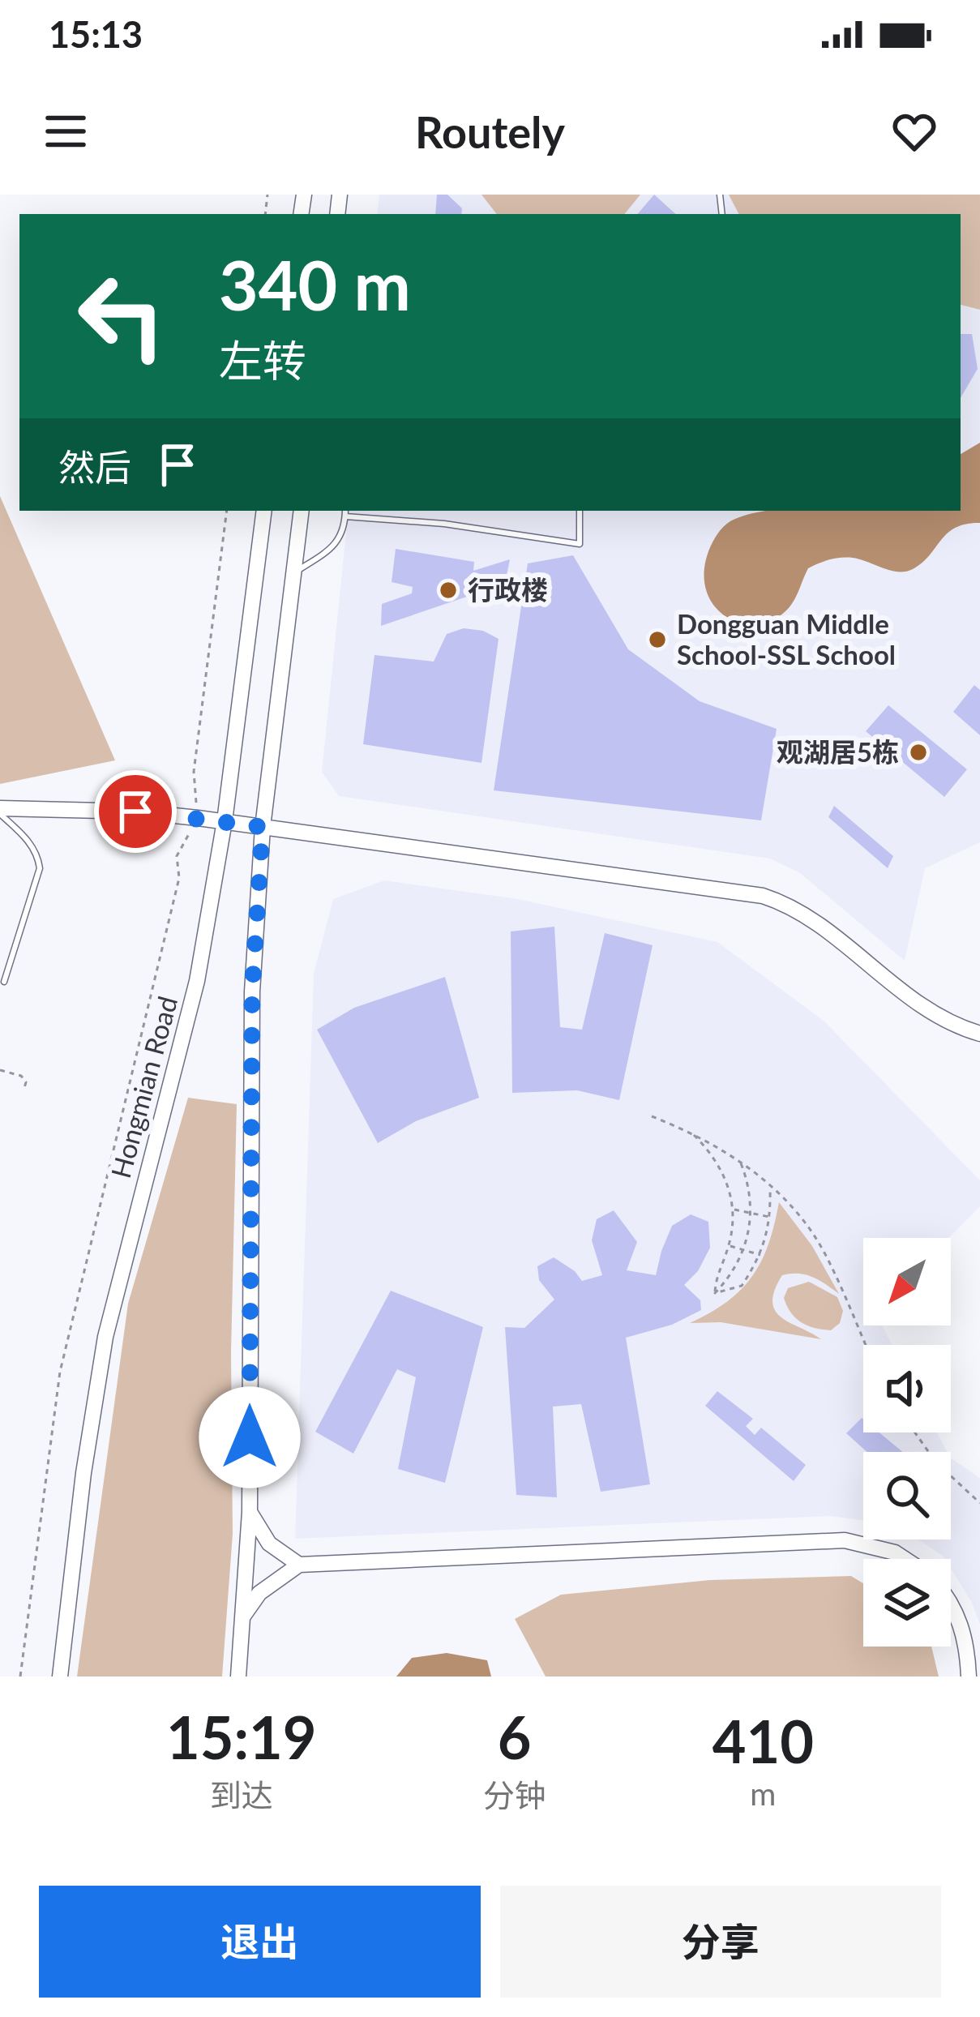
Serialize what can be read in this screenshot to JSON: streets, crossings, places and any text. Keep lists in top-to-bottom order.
{
  "streets": {
    "main road": ["Hongmian Road"]
  },
  "places": ["行政楼", "Dongguan Middle School-SSL School", "观湖居5栋"],
  "north": "bottom left",
  "page": {
    "status": "15:13",
    "header": "Routely",
    "turn": ["340 m", "左转"],
    "then": "然后",
    "eta": [
      "15:19",
      "到达",
      "6",
      "分钟",
      "410",
      "m"
    ],
    "buttons": ["退出", "分享"]
  }
}
